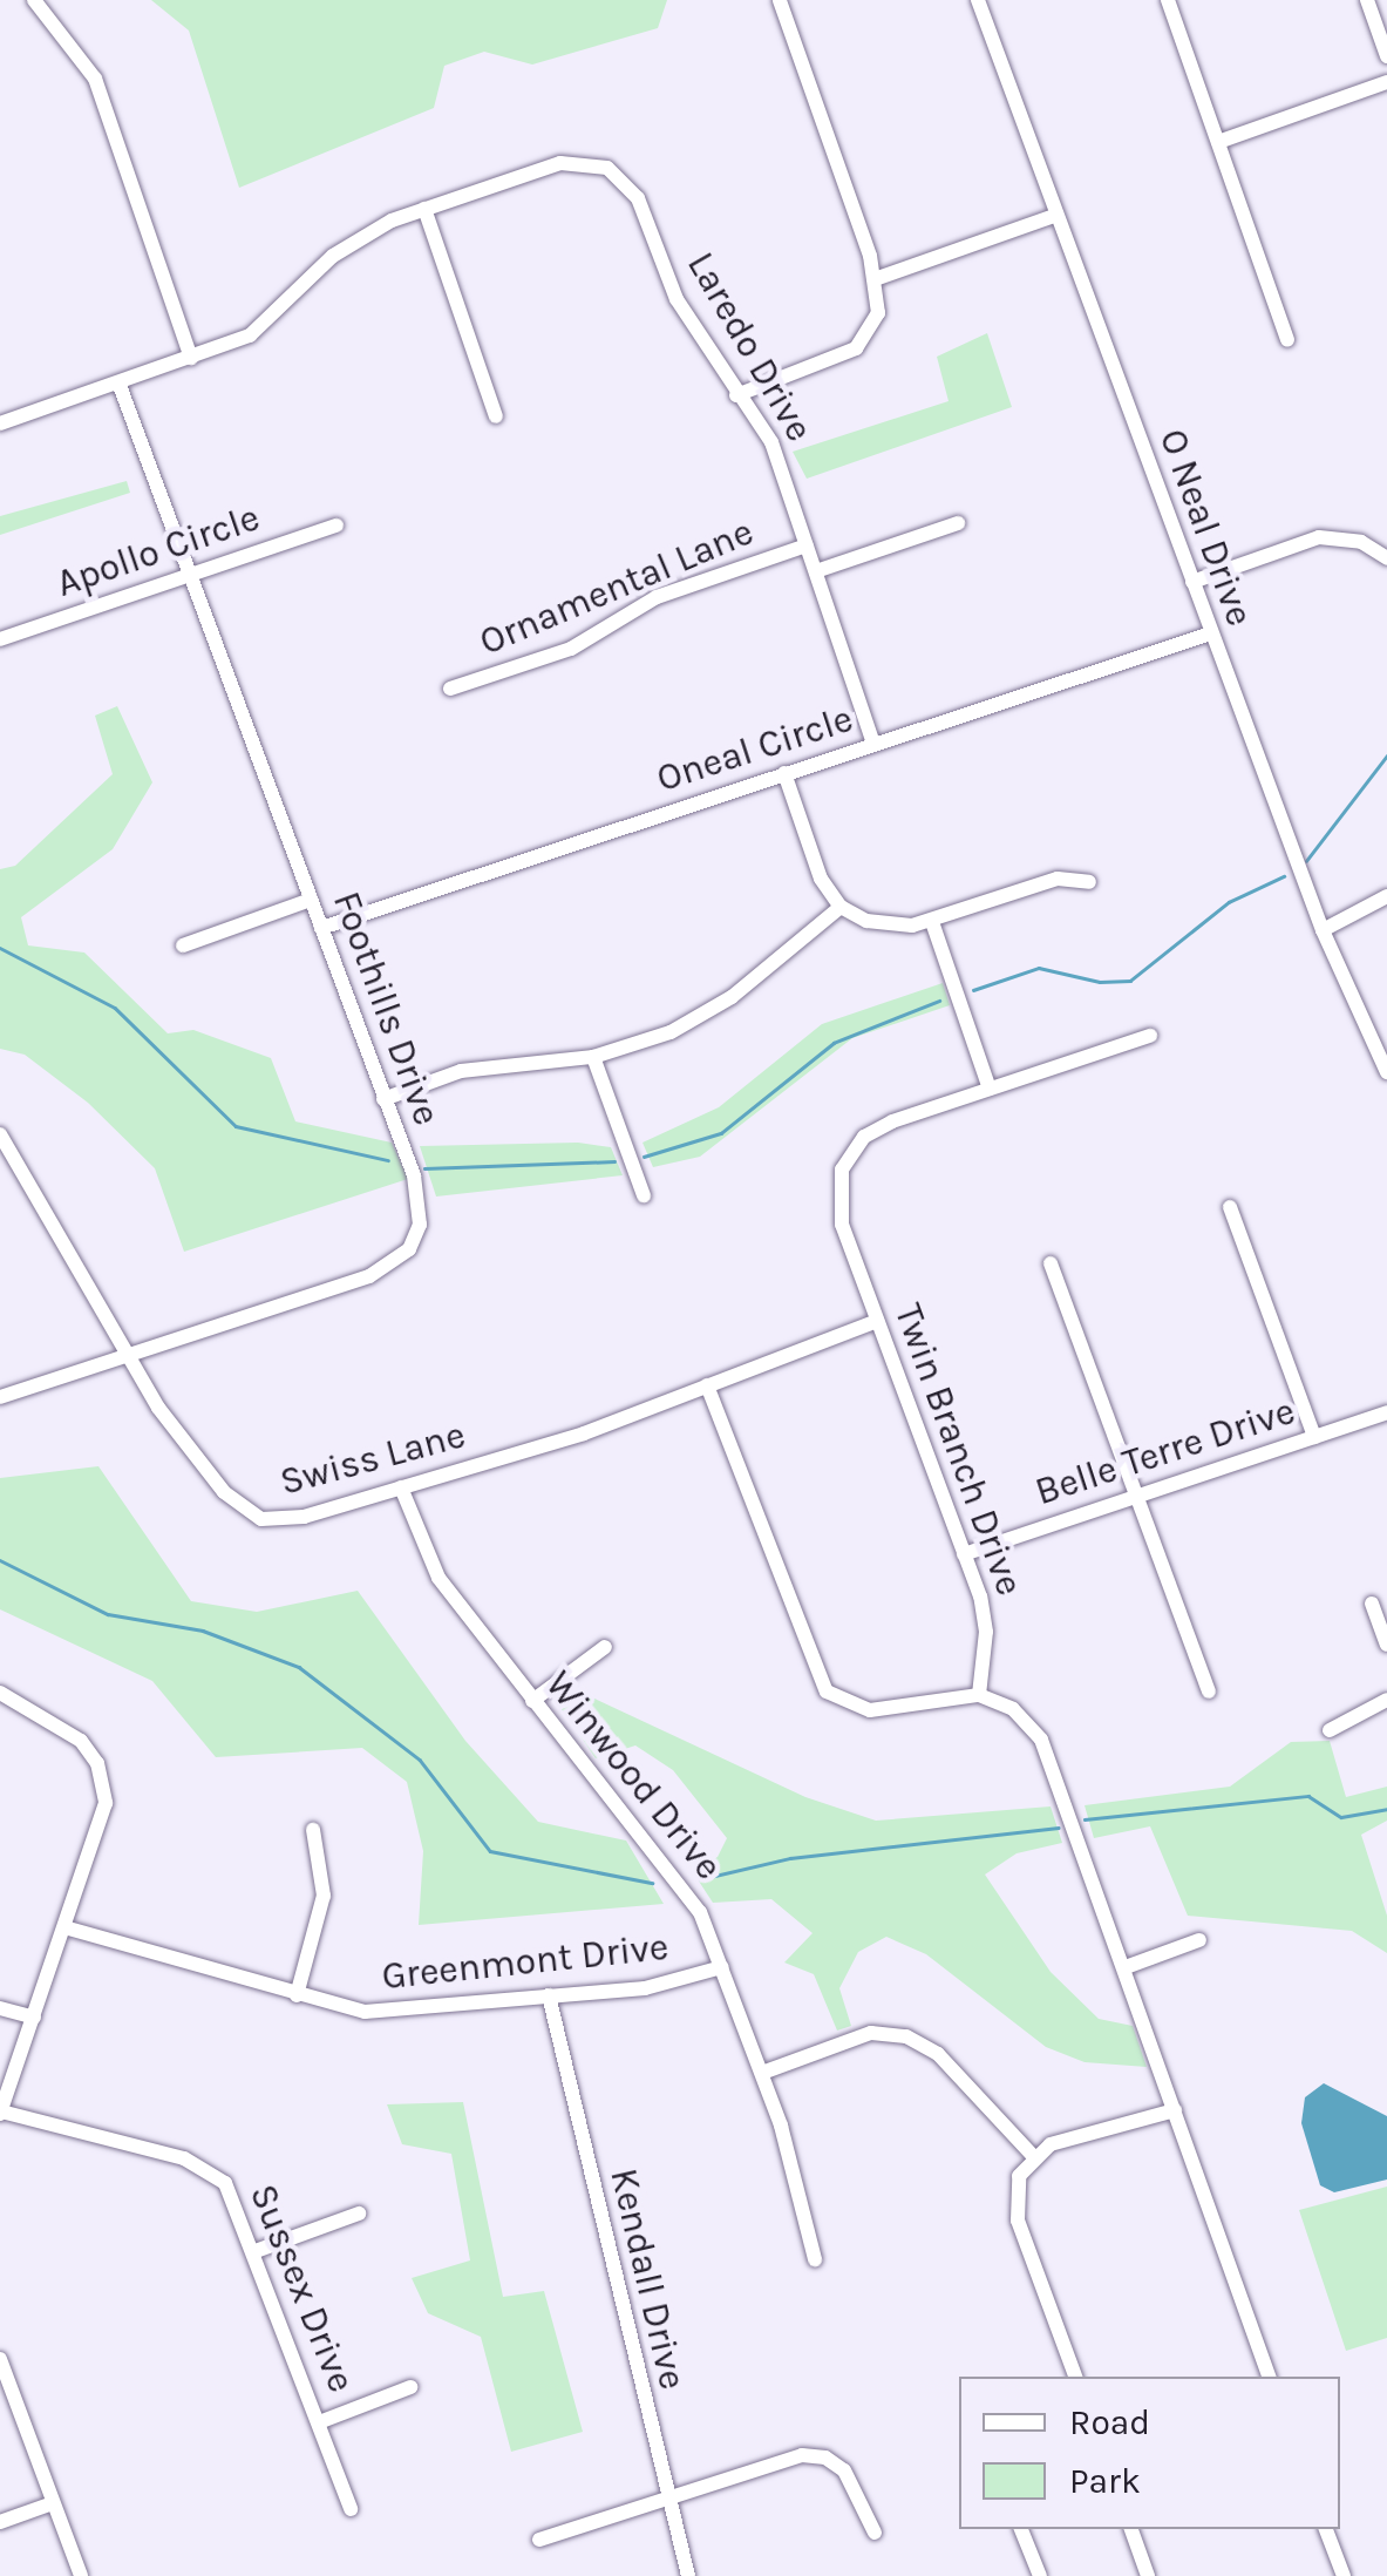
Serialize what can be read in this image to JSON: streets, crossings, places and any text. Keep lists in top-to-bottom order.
{
  "streets": {
    "street": [
      "Laredo Drive",
      "O Neal Drive",
      "Apollo Circle",
      "Ornamental Lane",
      "Oneal Circle",
      "Foothills Drive",
      "Twin Branch Drive",
      "Belle Terre Drive",
      "Swiss Lane",
      "Winwood Drive",
      "Greenmont Drive",
      "Kendall Drive",
      "Sussex Drive"
    ]
  },
  "crossings": [
    ["Laredo Drive", "Ornamental Lane"],
    ["Laredo Drive", "Oneal Circle"],
    ["Laredo Drive", "Foothills Drive"],
    ["O Neal Drive", "Oneal Circle"],
    ["Apollo Circle", "Foothills Drive"],
    ["Oneal Circle", "Foothills Drive"],
    ["Foothills Drive", "Swiss Lane"],
    ["Twin Branch Drive", "Belle Terre Drive"],
    ["Twin Branch Drive", "Swiss Lane"],
    ["Swiss Lane", "Winwood Drive"],
    ["Winwood Drive", "Greenmont Drive"],
    ["Greenmont Drive", "Kendall Drive"]
  ],
  "legend": ["Road", "Park"]
}
